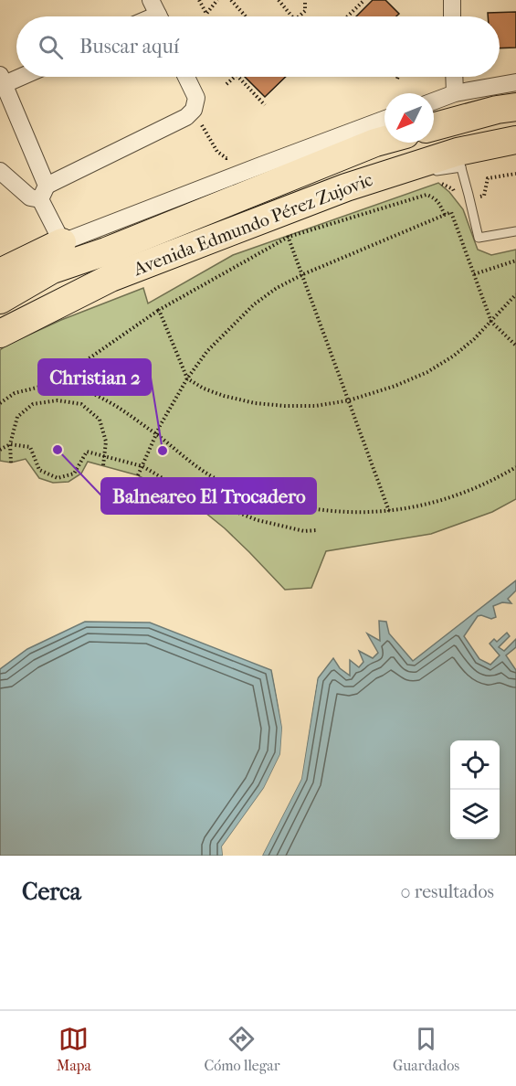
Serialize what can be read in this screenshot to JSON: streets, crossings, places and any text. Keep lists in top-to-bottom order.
{
  "streets": {
    "highway": ["Avenida Edmundo Pérez Zujovic"]
  },
  "places": ["Balneareo El Trocadero", "Christian 2"],
  "north": "bottom left",
  "page": {
    "search": "Buscar aquí",
    "heading": ["Cerca", "0 resultados"],
    "nav": ["Mapa", "Cómo llegar", "Guardados"]
  }
}
